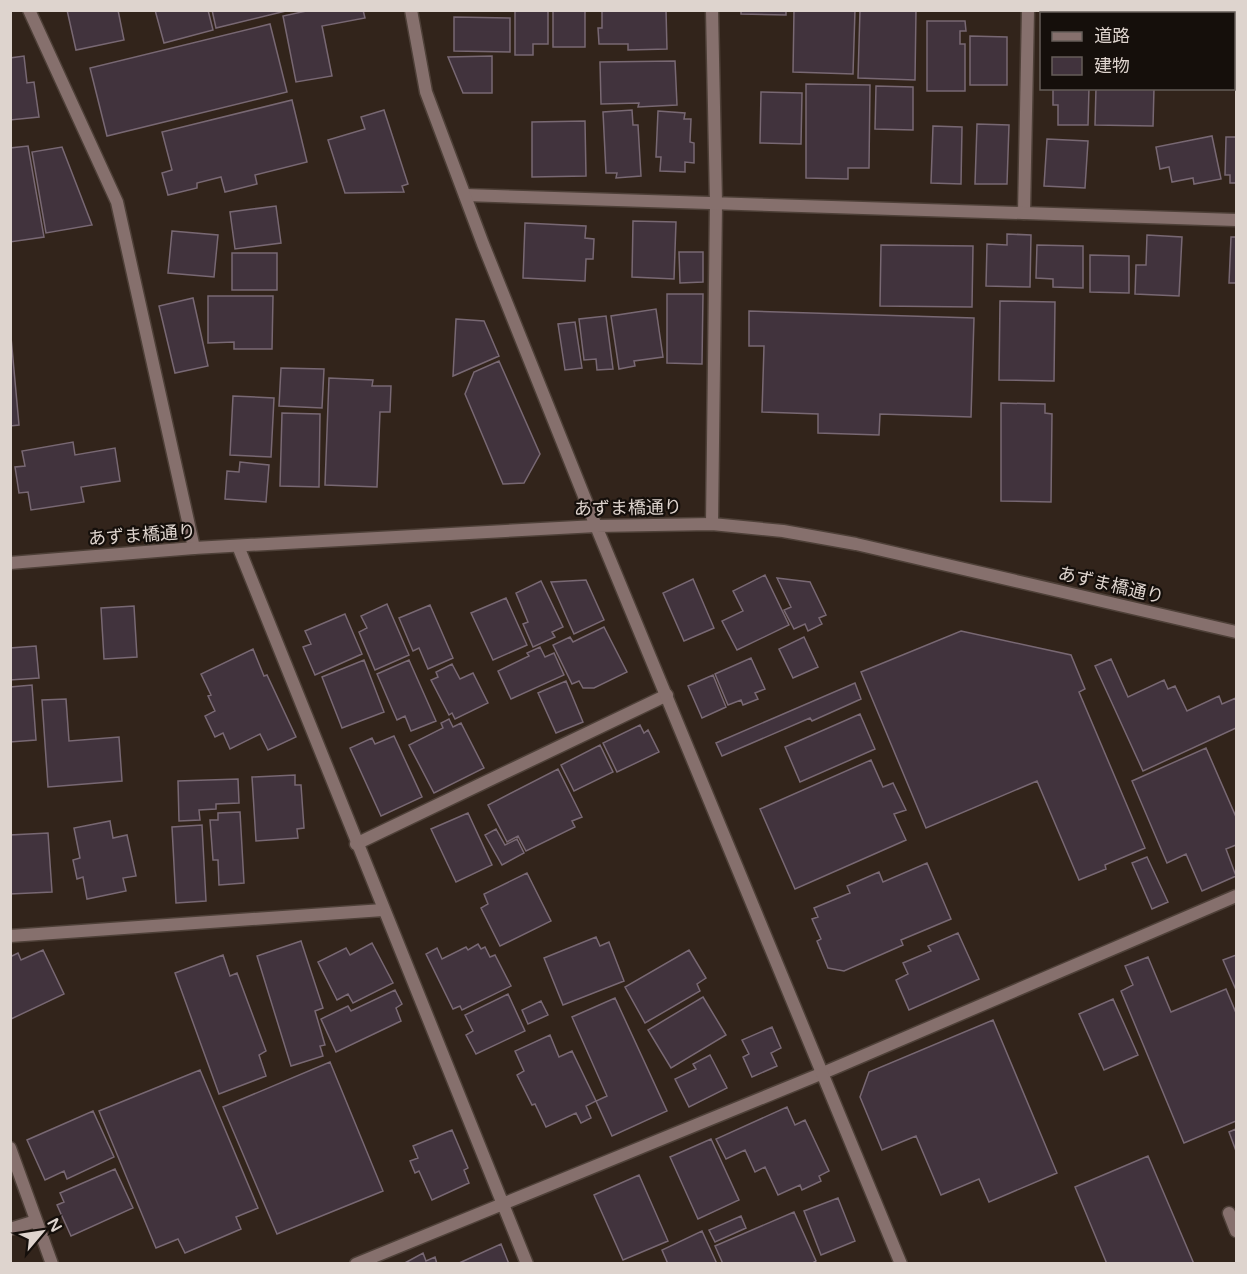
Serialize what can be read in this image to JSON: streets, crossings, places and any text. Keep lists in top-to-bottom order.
{
  "streets": {
    "street": ["あずま橋通り"]
  },
  "legend": ["道路", "建物"],
  "north": "top right"
}
